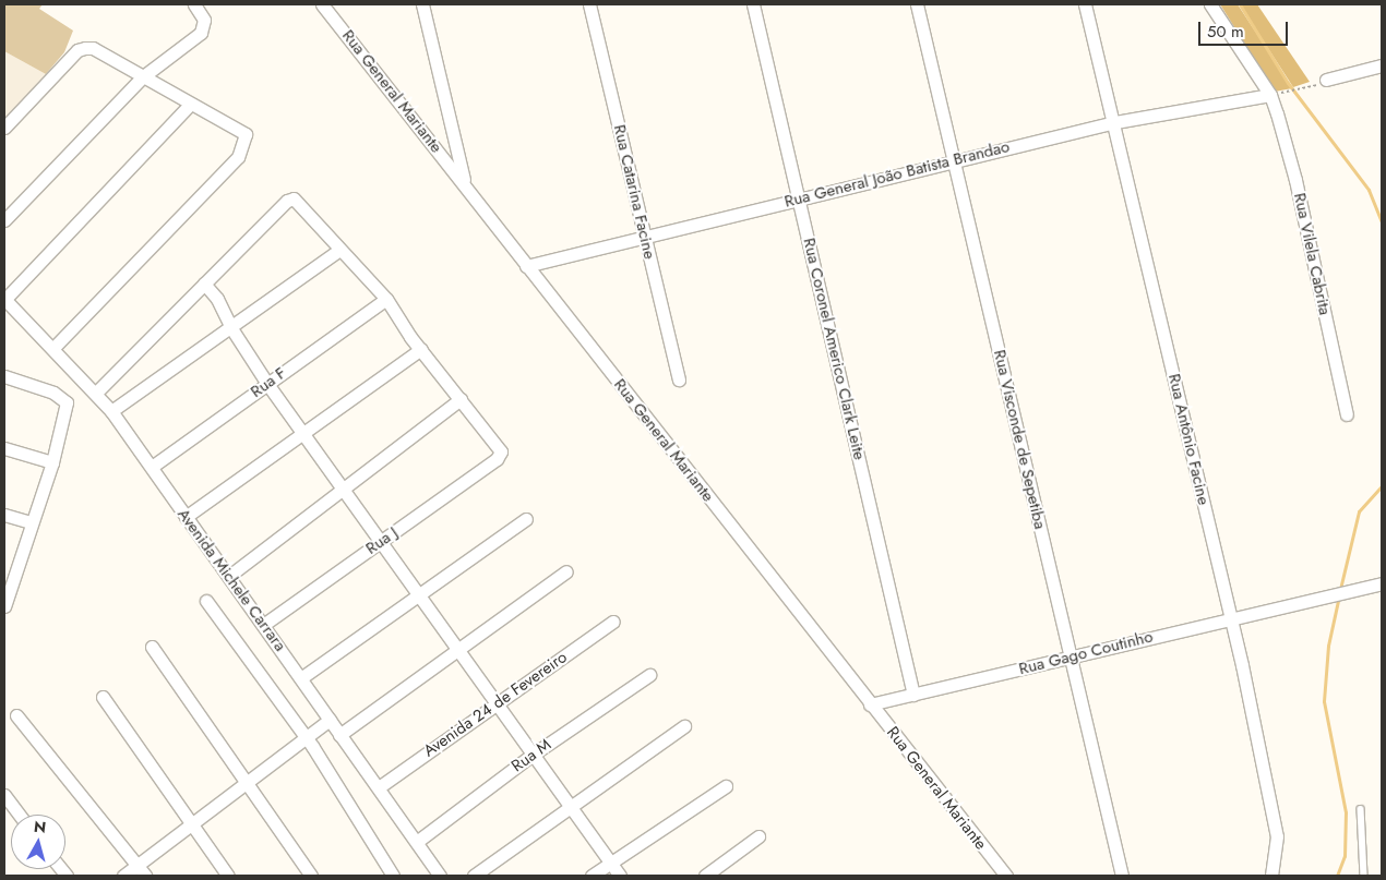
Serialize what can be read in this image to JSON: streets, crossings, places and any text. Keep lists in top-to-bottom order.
{
  "streets": {
    "street": [
      "Rua General Mariante",
      "Rua General João Batista Brandao",
      "Rua Catarina Facine",
      "Rua Vilela Cabrita",
      "Rua Coronel Americo Clark Leite",
      "Rua F",
      "Rua Visconde de Sepetiba",
      "Rua Antônio Facine",
      "Rua J",
      "Avenida Michele Carrara",
      "Rua Gago Coutinho",
      "Avenida 24 de Fevereiro",
      "Rua M"
    ]
  },
  "crossings": [
    ["Rua General Mariante", "Rua General João Batista Brandao"],
    ["Rua General Mariante", "Rua Gago Coutinho"],
    ["Rua General João Batista Brandao", "Rua Catarina Facine"],
    ["Rua General João Batista Brandao", "Rua Vilela Cabrita"],
    ["Rua General João Batista Brandao", "Rua Coronel Americo Clark Leite"],
    ["Rua General João Batista Brandao", "Rua Visconde de Sepetiba"],
    ["Rua General João Batista Brandao", "Rua Antônio Facine"],
    ["Rua Coronel Americo Clark Leite", "Rua Gago Coutinho"],
    ["Rua F", "Avenida Michele Carrara"],
    ["Rua Visconde de Sepetiba", "Rua Gago Coutinho"],
    ["Rua Antônio Facine", "Rua Gago Coutinho"],
    ["Rua J", "Avenida Michele Carrara"],
    ["Avenida Michele Carrara", "Avenida 24 de Fevereiro"],
    ["Avenida Michele Carrara", "Rua M"]
  ],
  "scale_bar": "50 m",
  "north": "top"
}
